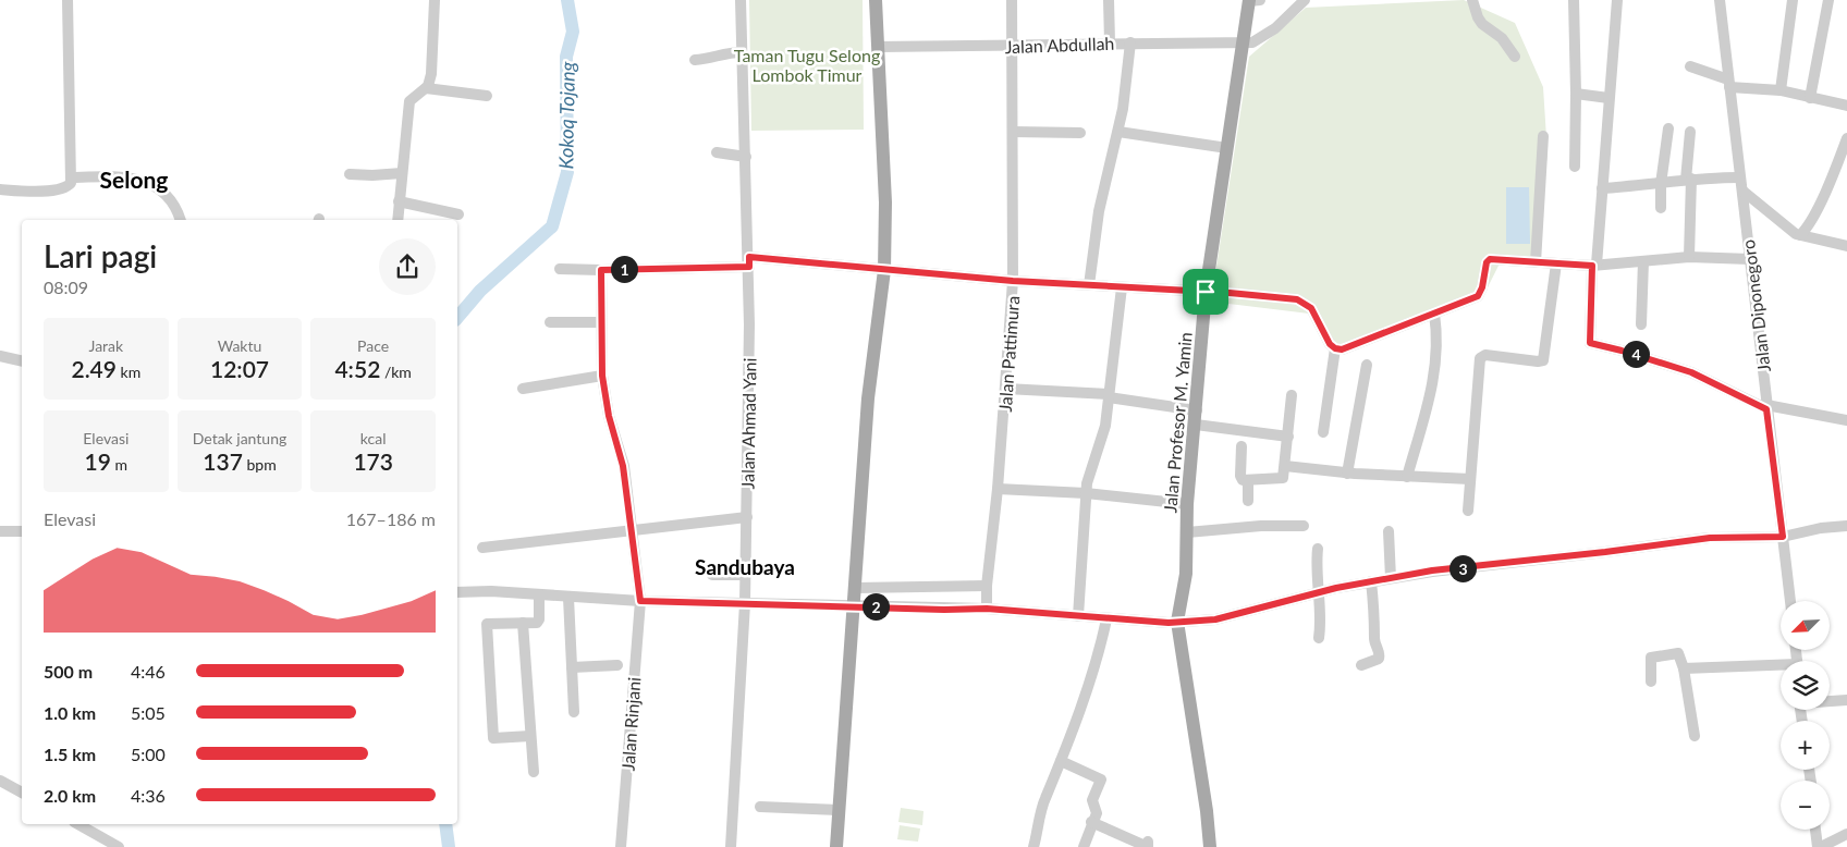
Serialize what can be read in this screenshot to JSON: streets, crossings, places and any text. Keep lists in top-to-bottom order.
{
  "streets": {
    "main road": ["Jalan Profesor M. Yamin"],
    "street": [
      "Jalan Abdullah",
      "Jalan Diponegoro",
      "Jalan Pattimura",
      "Jalan Ahmad Yani",
      "Jalan Rinjani"
    ]
  },
  "crossings": [
    ["Jalan Abdullah", "Jalan Pattimura"],
    ["Jalan Abdullah", "Jalan Profesor M. Yamin"]
  ],
  "districts": ["Selong", "Sandubaya"],
  "water": ["Kokoq Tojang"],
  "parks": ["Taman Tugu Selong Lombok Timur"],
  "north": "bottom left",
  "page": {
    "heading": ["Lari pagi", "08:09"],
    "pins": [
      "1",
      "4",
      "3",
      "2"
    ],
    "stats": [
      ["Jarak", "2.49 km"],
      ["Waktu", "12:07"],
      ["Pace", "4:52 /km"],
      ["Elevasi", "19 m"],
      ["Detak jantung", "137 bpm"],
      ["kcal", "173"]
    ],
    "chart": ["Elevasi", "167–186 m"],
    "map_buttons": ["+", "−"],
    "list": [
      {
        "name": "500 m",
        "note": "4:46"
      },
      {
        "name": "1.0 km",
        "note": "5:05"
      },
      {
        "name": "1.5 km",
        "note": "5:00"
      },
      {
        "name": "2.0 km",
        "note": "4:36"
      }
    ]
  }
}
